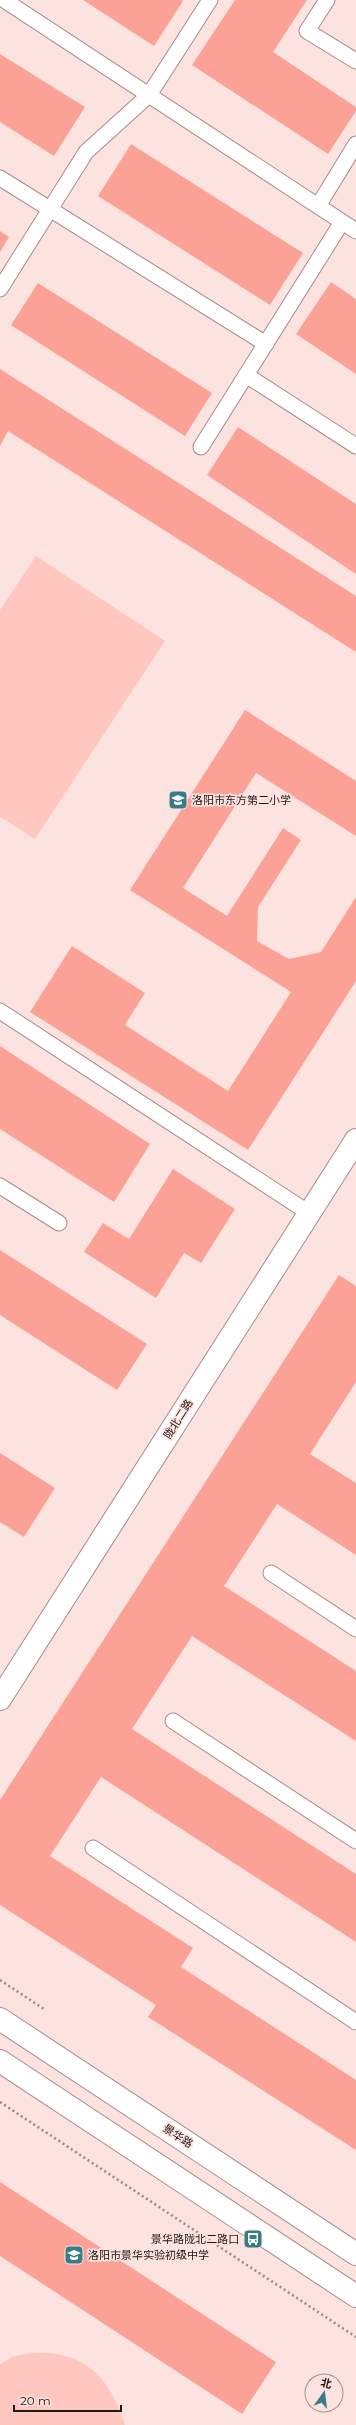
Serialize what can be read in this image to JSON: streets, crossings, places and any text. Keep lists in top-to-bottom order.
{
  "streets": {
    "main road": ["陇北二路", "景华路"]
  },
  "places": {
    "school or university": ["洛阳市东方第二小学", "洛阳市景华实验初级中学"],
    "bus stop": ["景华路陇北二路口"]
  },
  "scale_bar": "20 m",
  "north": "top"
}
